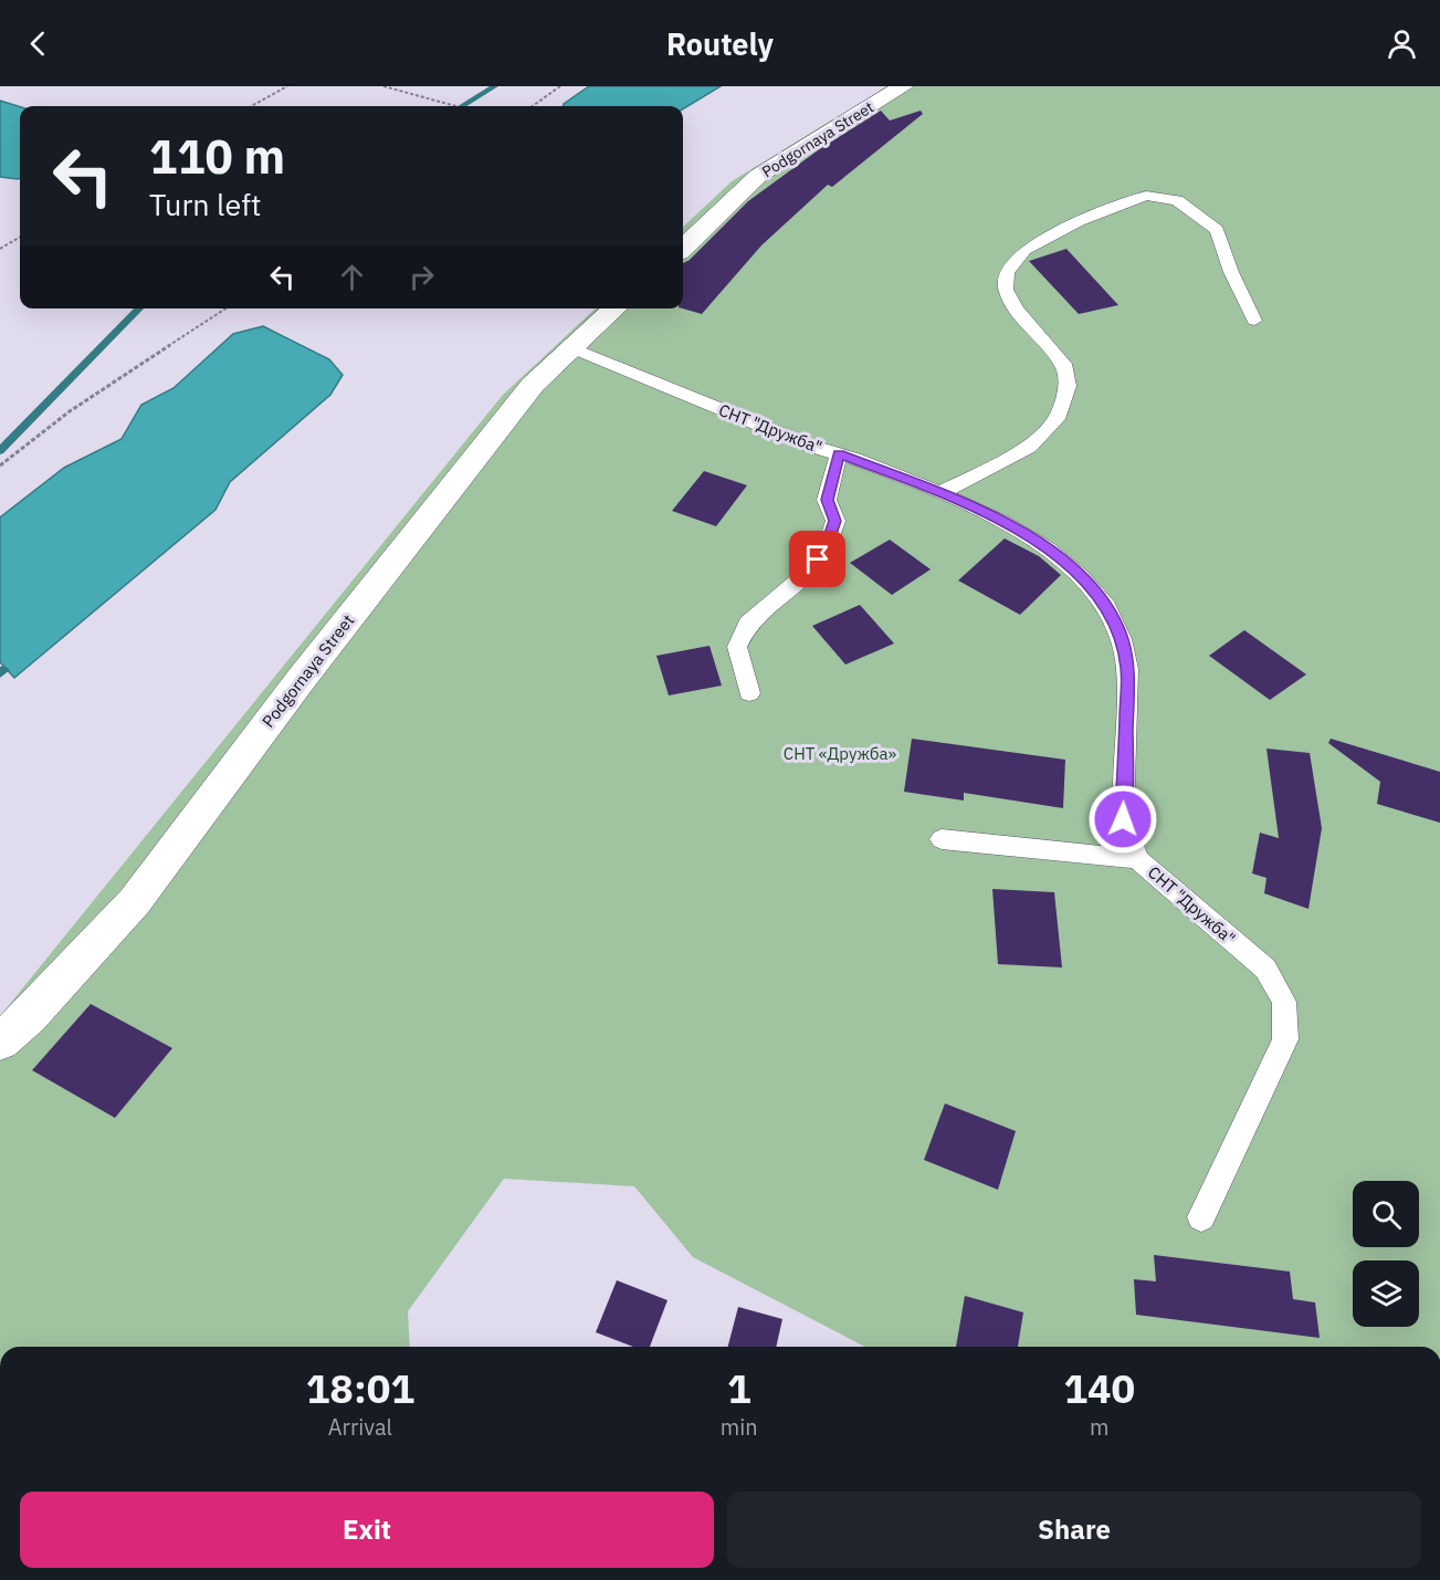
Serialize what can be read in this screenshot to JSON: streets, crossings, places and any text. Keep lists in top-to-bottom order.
{
  "streets": {
    "street": ["Podgornaya Street"],
    "lane": ["СНТ \"Дружба\""]
  },
  "crossings": [
    ["Podgornaya Street", "СНТ \"Дружба\""]
  ],
  "parks": ["СНТ «Дружба»"],
  "page": {
    "header": "Routely",
    "turn": ["110 m", "Turn left"],
    "eta": [
      "18:01",
      "Arrival",
      "1",
      "min",
      "140",
      "m"
    ],
    "buttons": ["Exit", "Share"]
  }
}
